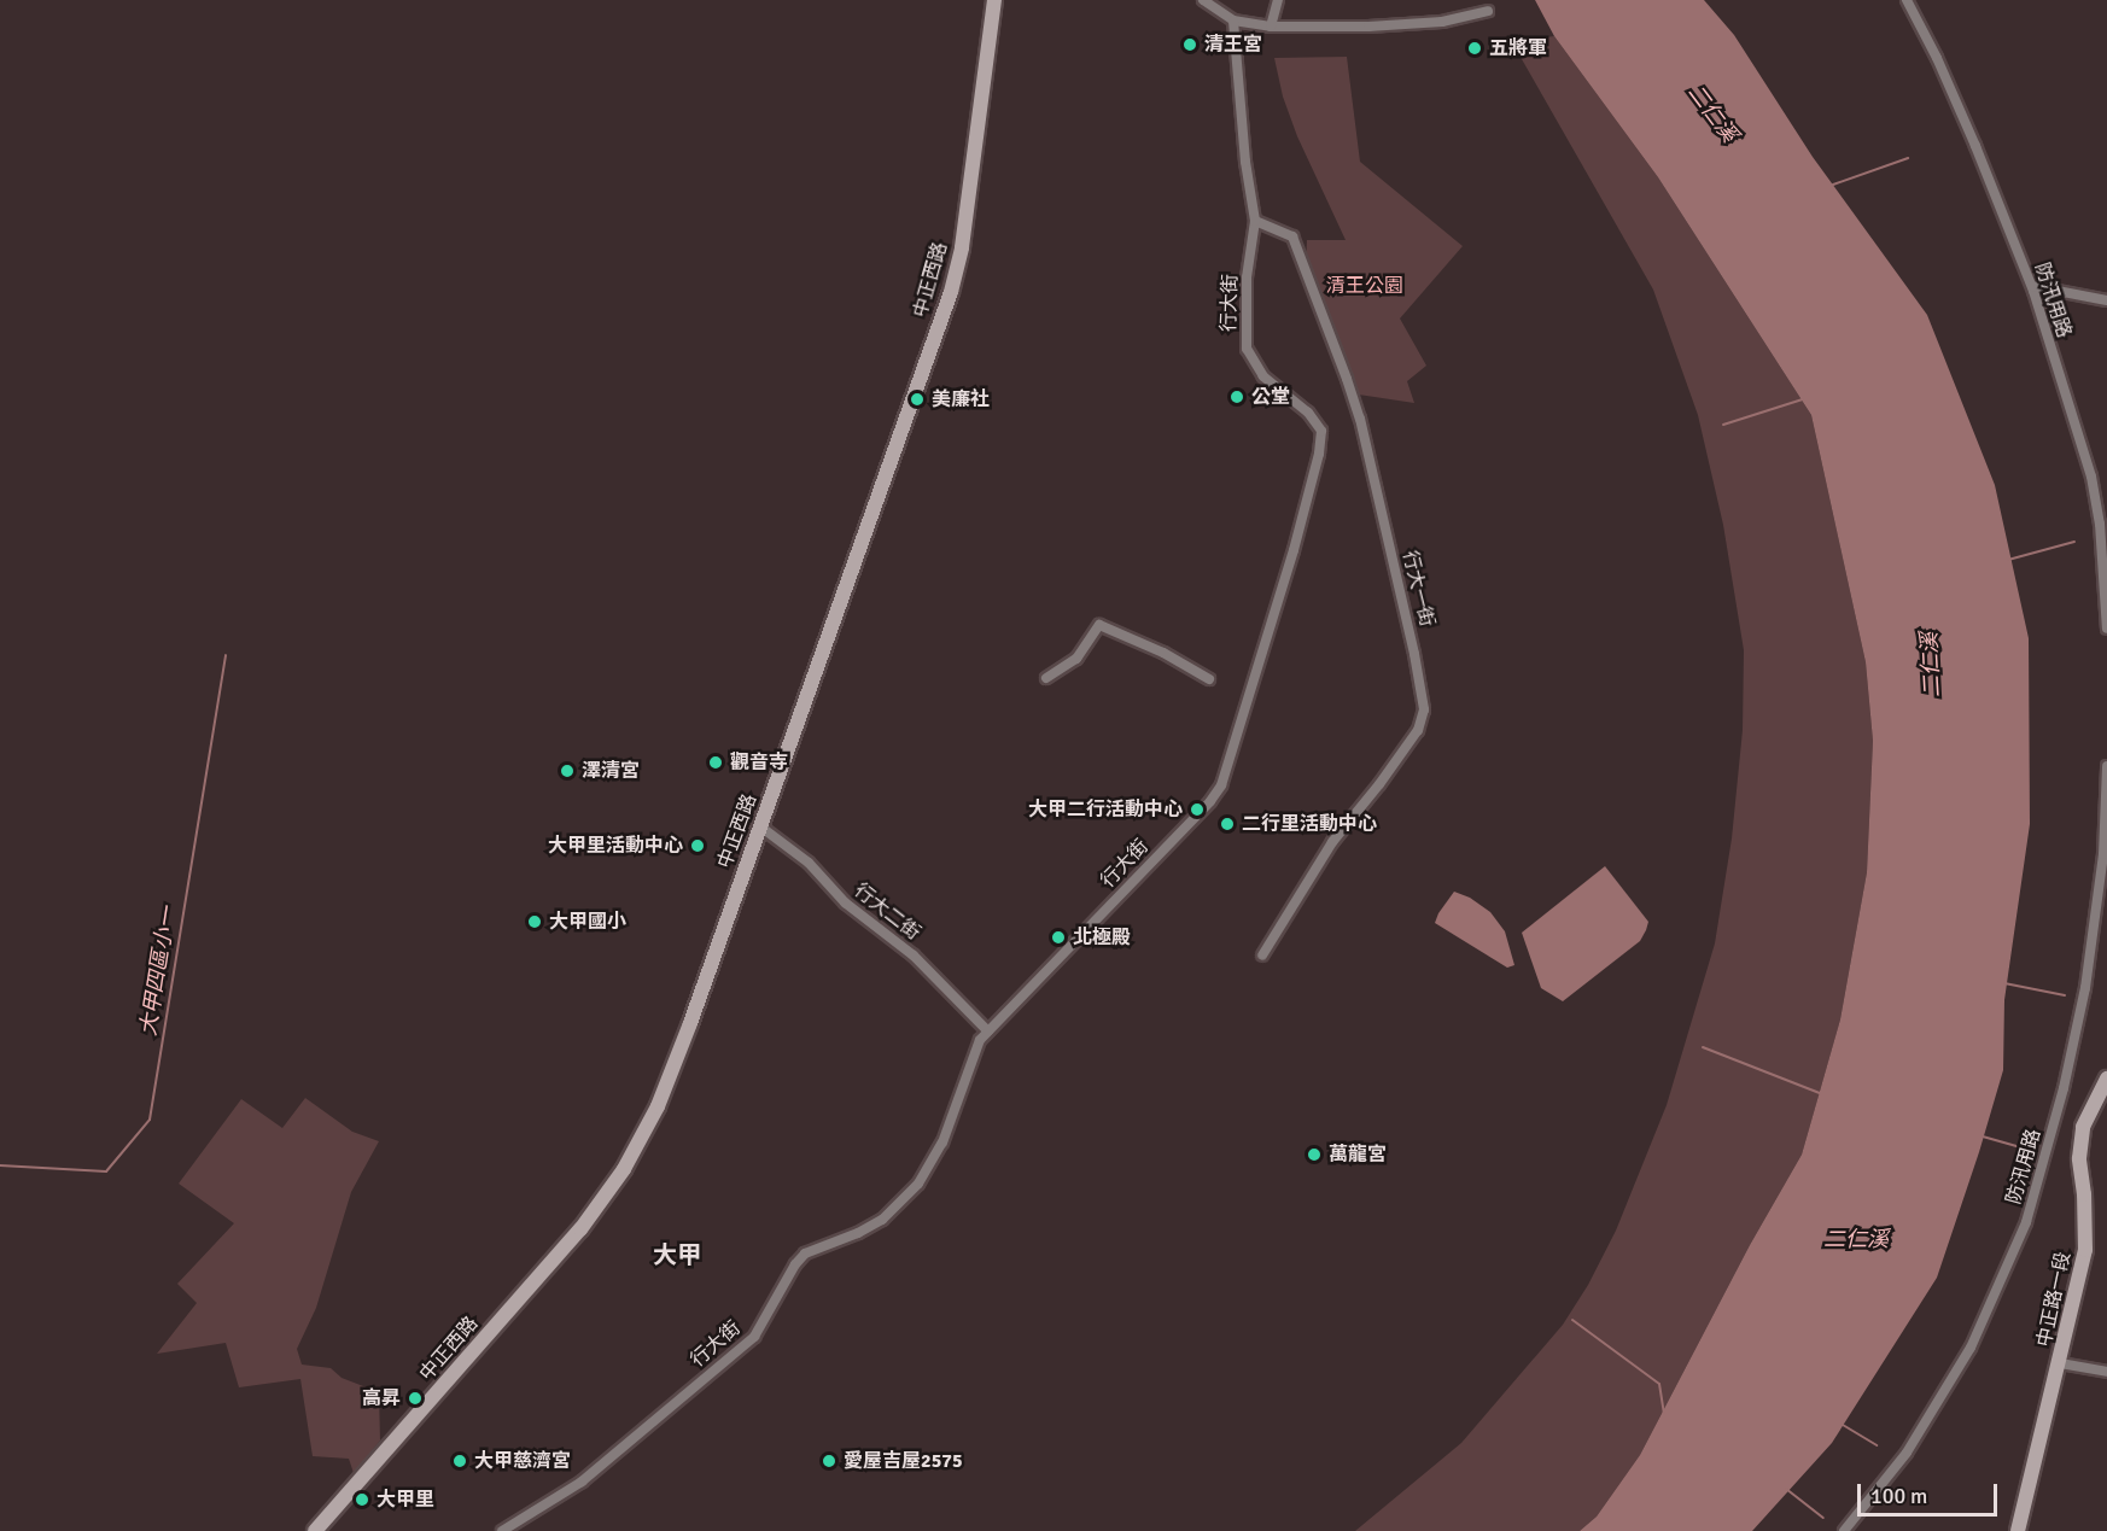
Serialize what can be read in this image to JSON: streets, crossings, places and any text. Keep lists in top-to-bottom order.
{
  "streets": {
    "street": [
      "中正西路",
      "防汛用路",
      "行大街",
      "行大一街",
      "行大二街",
      "中正路一段"
    ]
  },
  "crossings": [
    ["中正西路", "行大二街"],
    ["行大街", "行大一街"],
    ["行大街", "行大二街"]
  ],
  "districts": ["大甲"],
  "water": ["二仁溪", "大甲四區小一"],
  "parks": ["清王公園"],
  "places": [
    "清王宮",
    "五將軍",
    "公堂",
    "美廉社",
    "觀音寺",
    "澤清宮",
    "大甲二行活動中心",
    "二行里活動中心",
    "大甲里活動中心",
    "大甲國小",
    "北極殿",
    "萬龍宮",
    "高昇",
    "大甲慈濟宮",
    "愛屋吉屋2575",
    "大甲里"
  ],
  "scale_bar": "100 m"
}
